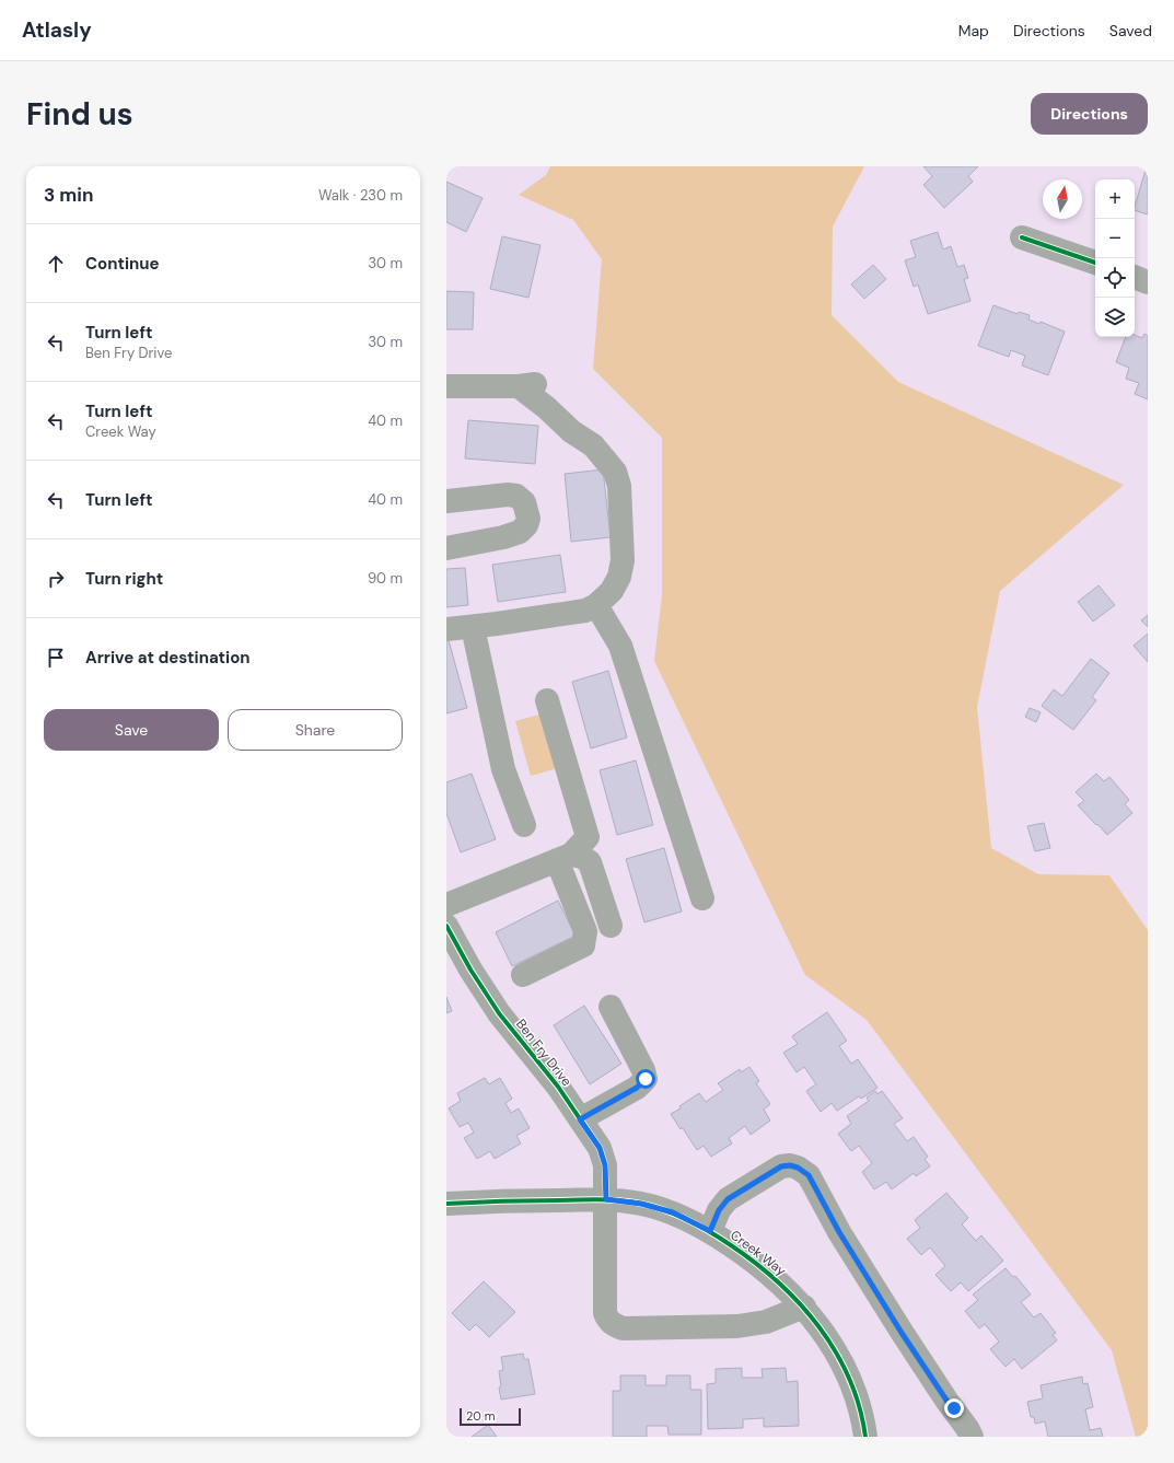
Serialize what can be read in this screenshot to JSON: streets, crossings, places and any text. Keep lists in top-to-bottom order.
{
  "streets": {
    "street": ["Ben Fry Drive", "Creek Way"]
  },
  "crossings": [
    ["Ben Fry Drive", "Creek Way"]
  ],
  "scale_bar": "20 m",
  "north": "top",
  "page": {
    "header": "Atlasly",
    "nav": ["Map", "Directions", "Saved"],
    "buttons": [
      "Directions",
      ["Save", "Share"]
    ],
    "title": "Find us",
    "heading": ["3 min", "Walk · 230 m"],
    "map_buttons": ["+", "−"],
    "list": [
      ["Continue", "30 m"],
      ["Turn left", "Ben Fry Drive", "30 m"],
      ["Turn left", "Creek Way", "40 m"],
      ["Turn left", "40 m"],
      ["Turn right", "90 m"],
      "Arrive at destination"
    ],
    "scale": "20 m"
  }
}
